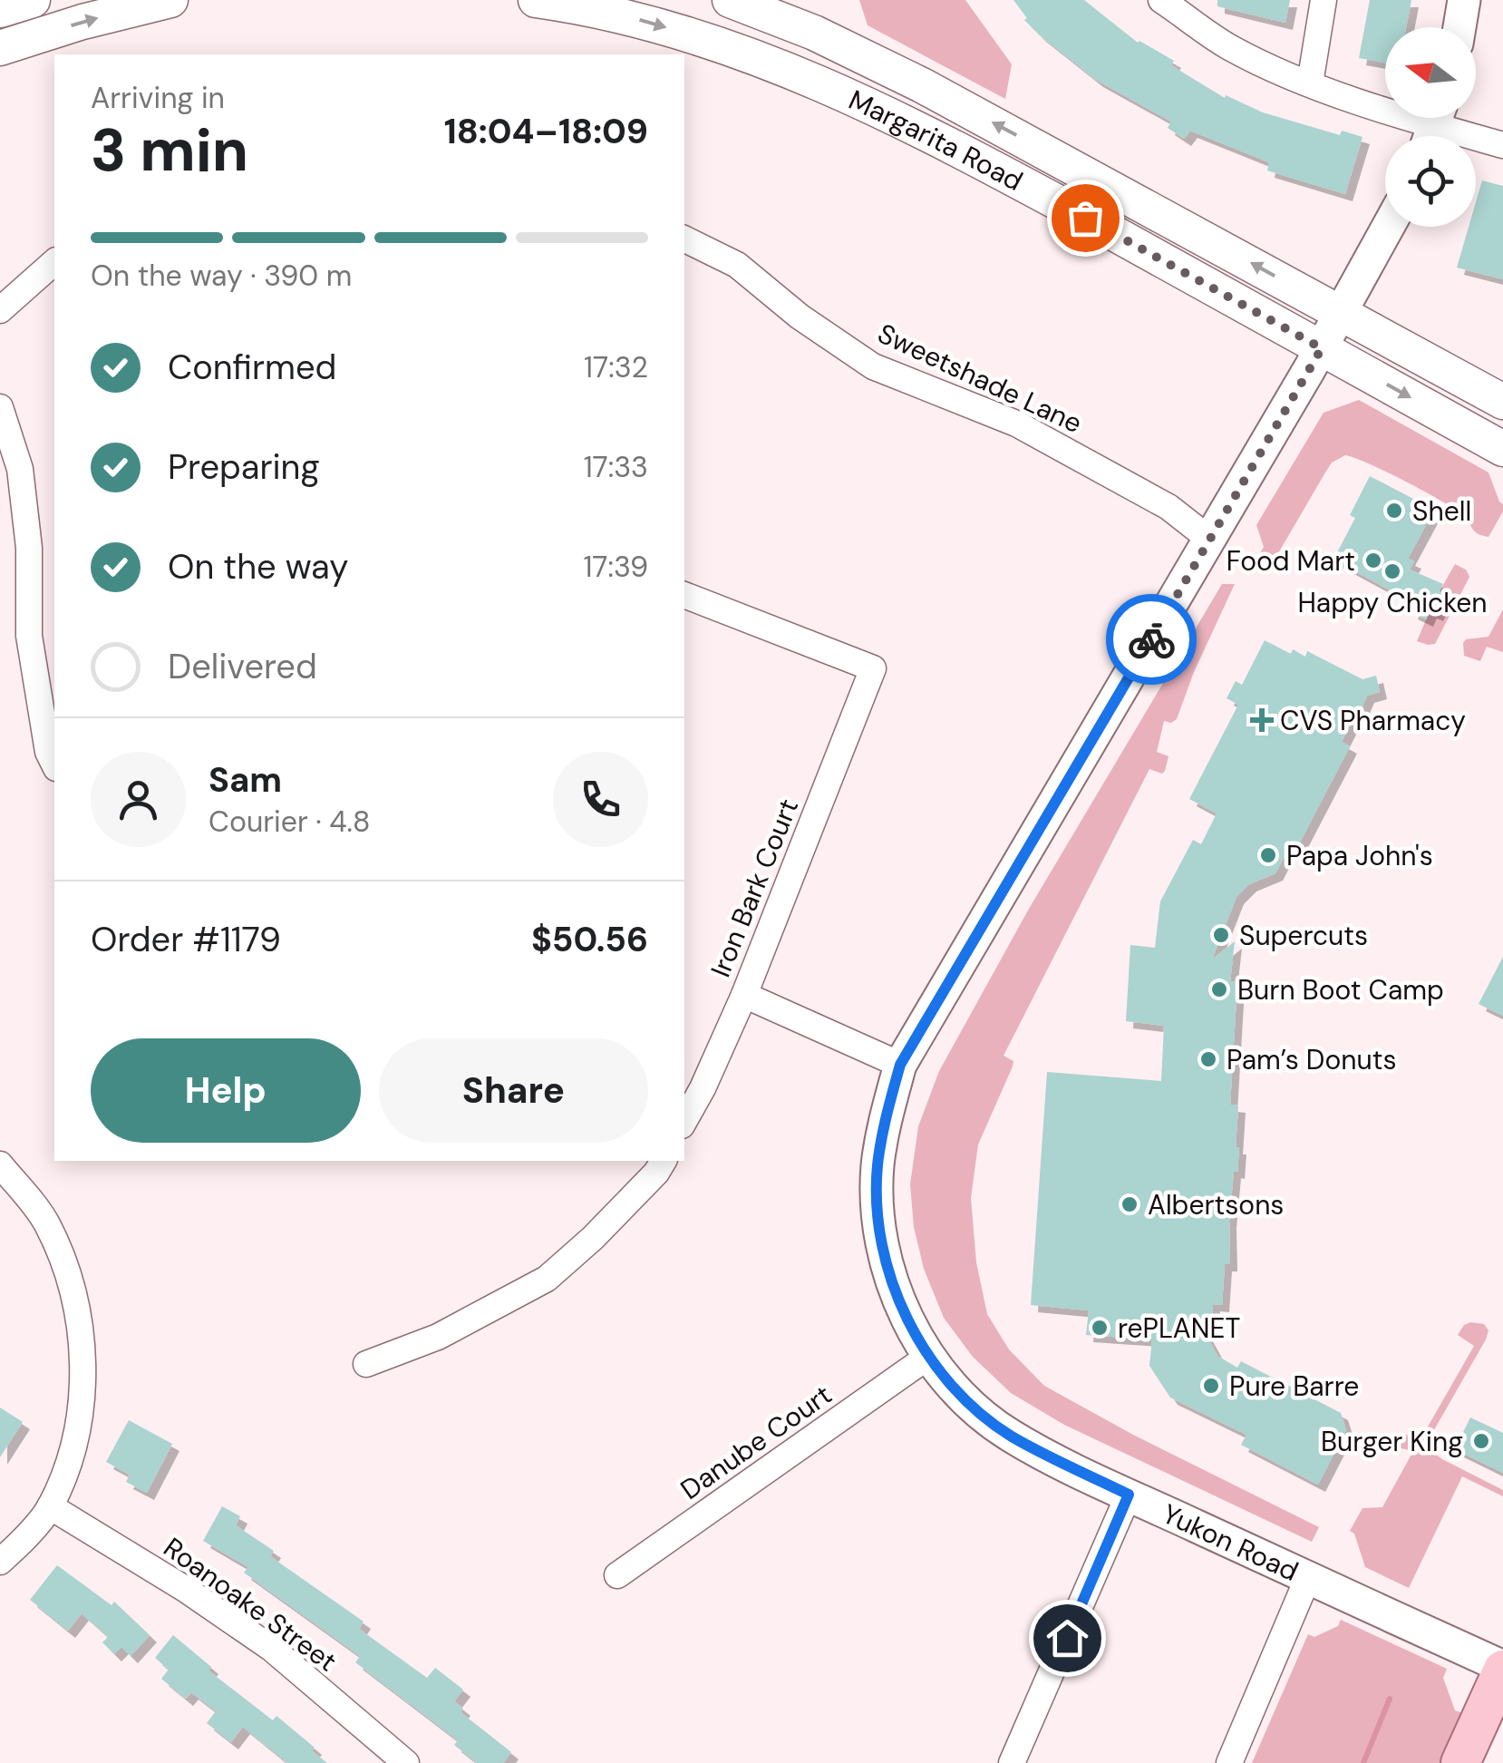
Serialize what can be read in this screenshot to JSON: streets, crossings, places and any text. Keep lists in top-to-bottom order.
{
  "streets": {
    "main road": ["Margarita Road"],
    "street": [
      "Sweetshade Lane",
      "Iron Bark Court",
      "Danube Court",
      "Yukon Road",
      "Roanoake Street"
    ]
  },
  "crossings": [
    ["Margarita Road", "Yukon Road"],
    ["Sweetshade Lane", "Yukon Road"],
    ["Danube Court", "Yukon Road"]
  ],
  "places": {
    "other": [
      "Shell",
      "Food Mart",
      "Happy Chicken",
      "Papa John's",
      "Supercuts",
      "Burn Boot Camp",
      "Pam’s Donuts",
      "Albertsons",
      "rePLANET",
      "Pure Barre",
      "Burger King"
    ],
    "health": ["CVS Pharmacy"]
  },
  "north": "left",
  "page": {
    "heading": ["3 min", "Arriving in", "18:04–18:09"],
    "panel": [
      "Sam",
      "Courier · 4.8",
      "Order #1179",
      "$50.56"
    ],
    "bar": "On the way · 390 m",
    "list": [
      ["Confirmed", "17:32"],
      ["Preparing", "17:33"],
      ["On the way", "17:39"],
      "Delivered"
    ],
    "buttons": ["Help", "Share"]
  }
}
